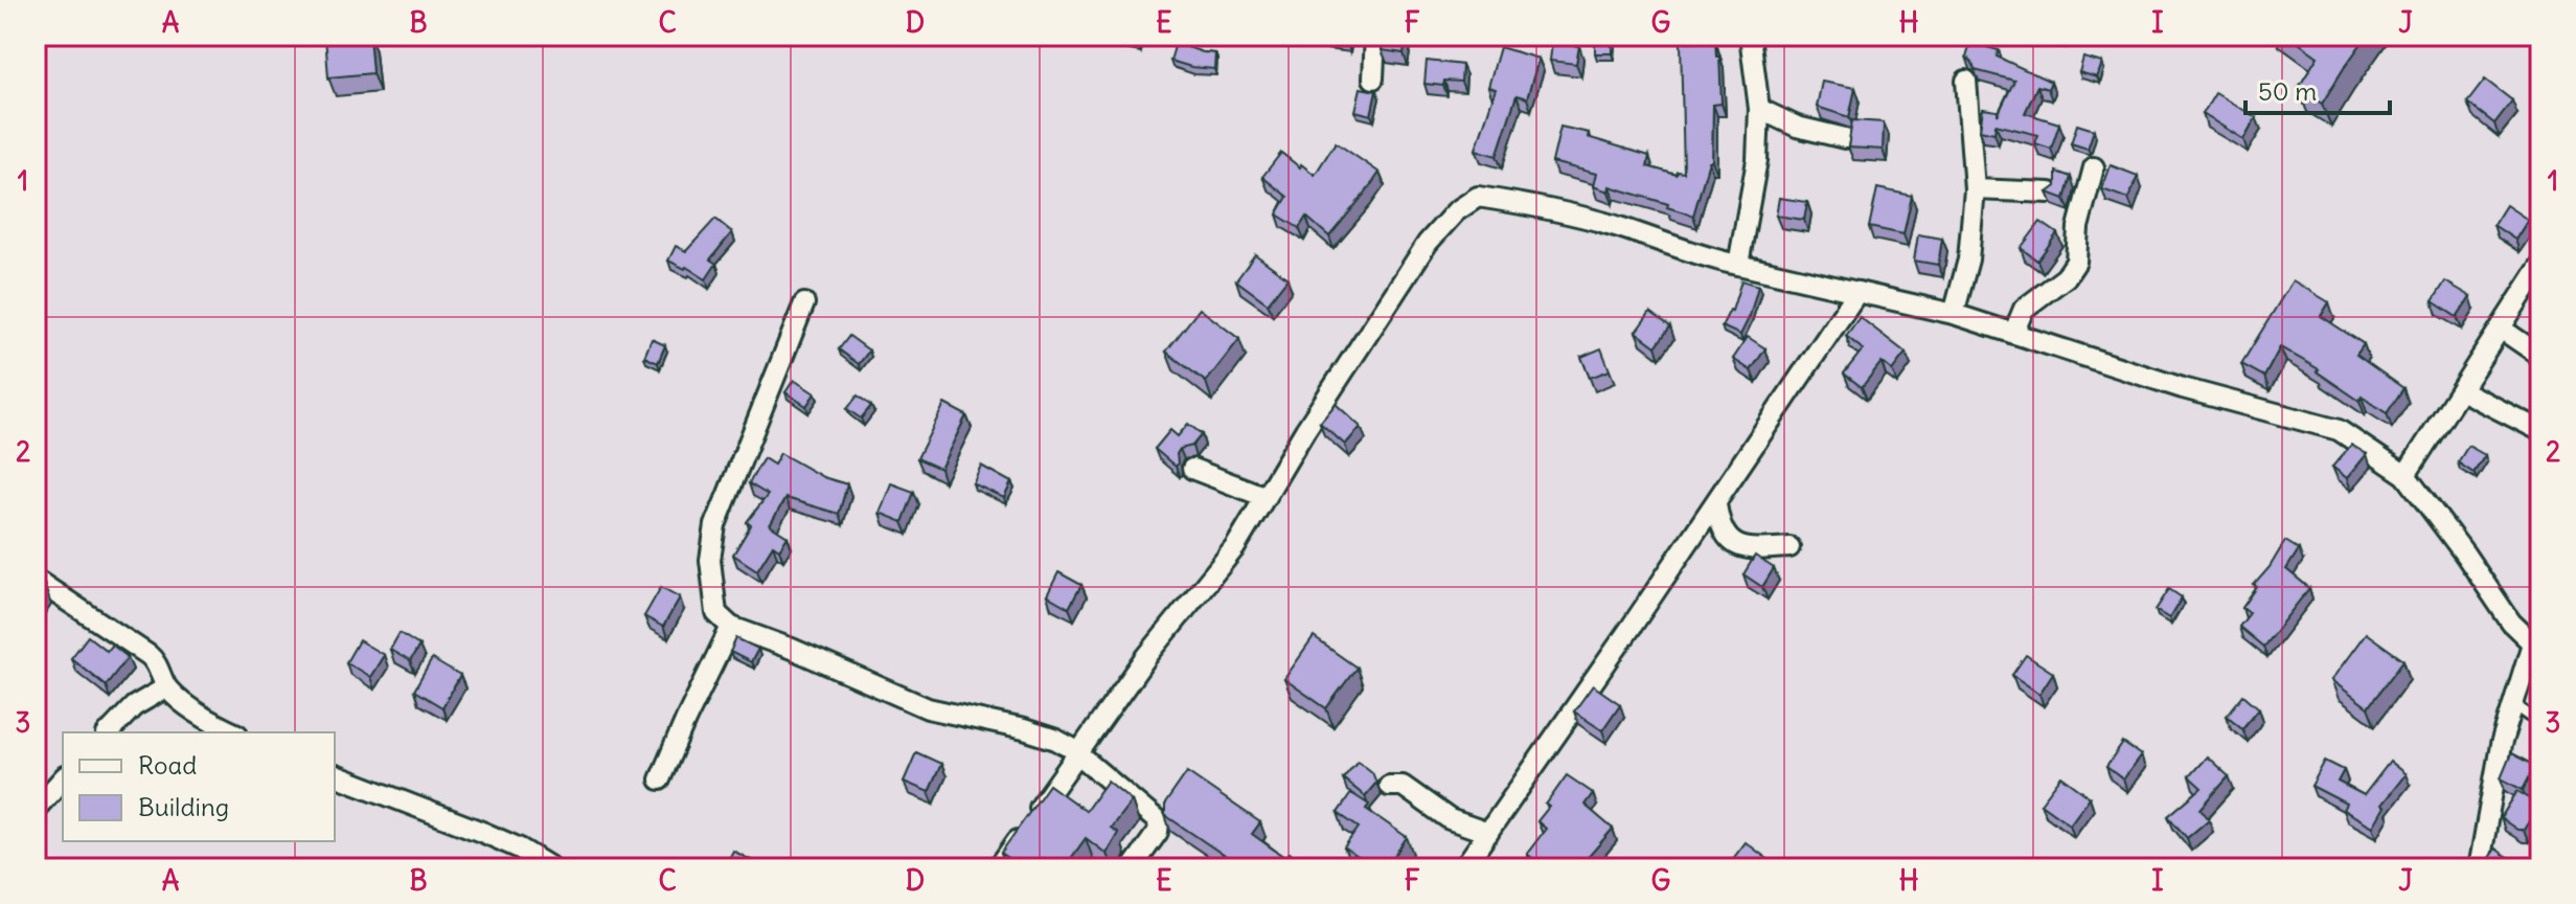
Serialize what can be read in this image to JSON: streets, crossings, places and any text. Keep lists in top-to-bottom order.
{
  "legend": ["Road", "Building"],
  "scale_bar": "50 m",
  "grid": {
    "columns": [
      "A",
      "B",
      "C",
      "D",
      "E",
      "F",
      "G",
      "H",
      "I",
      "J"
    ],
    "rows": ["1", "2", "3"]
  }
}
